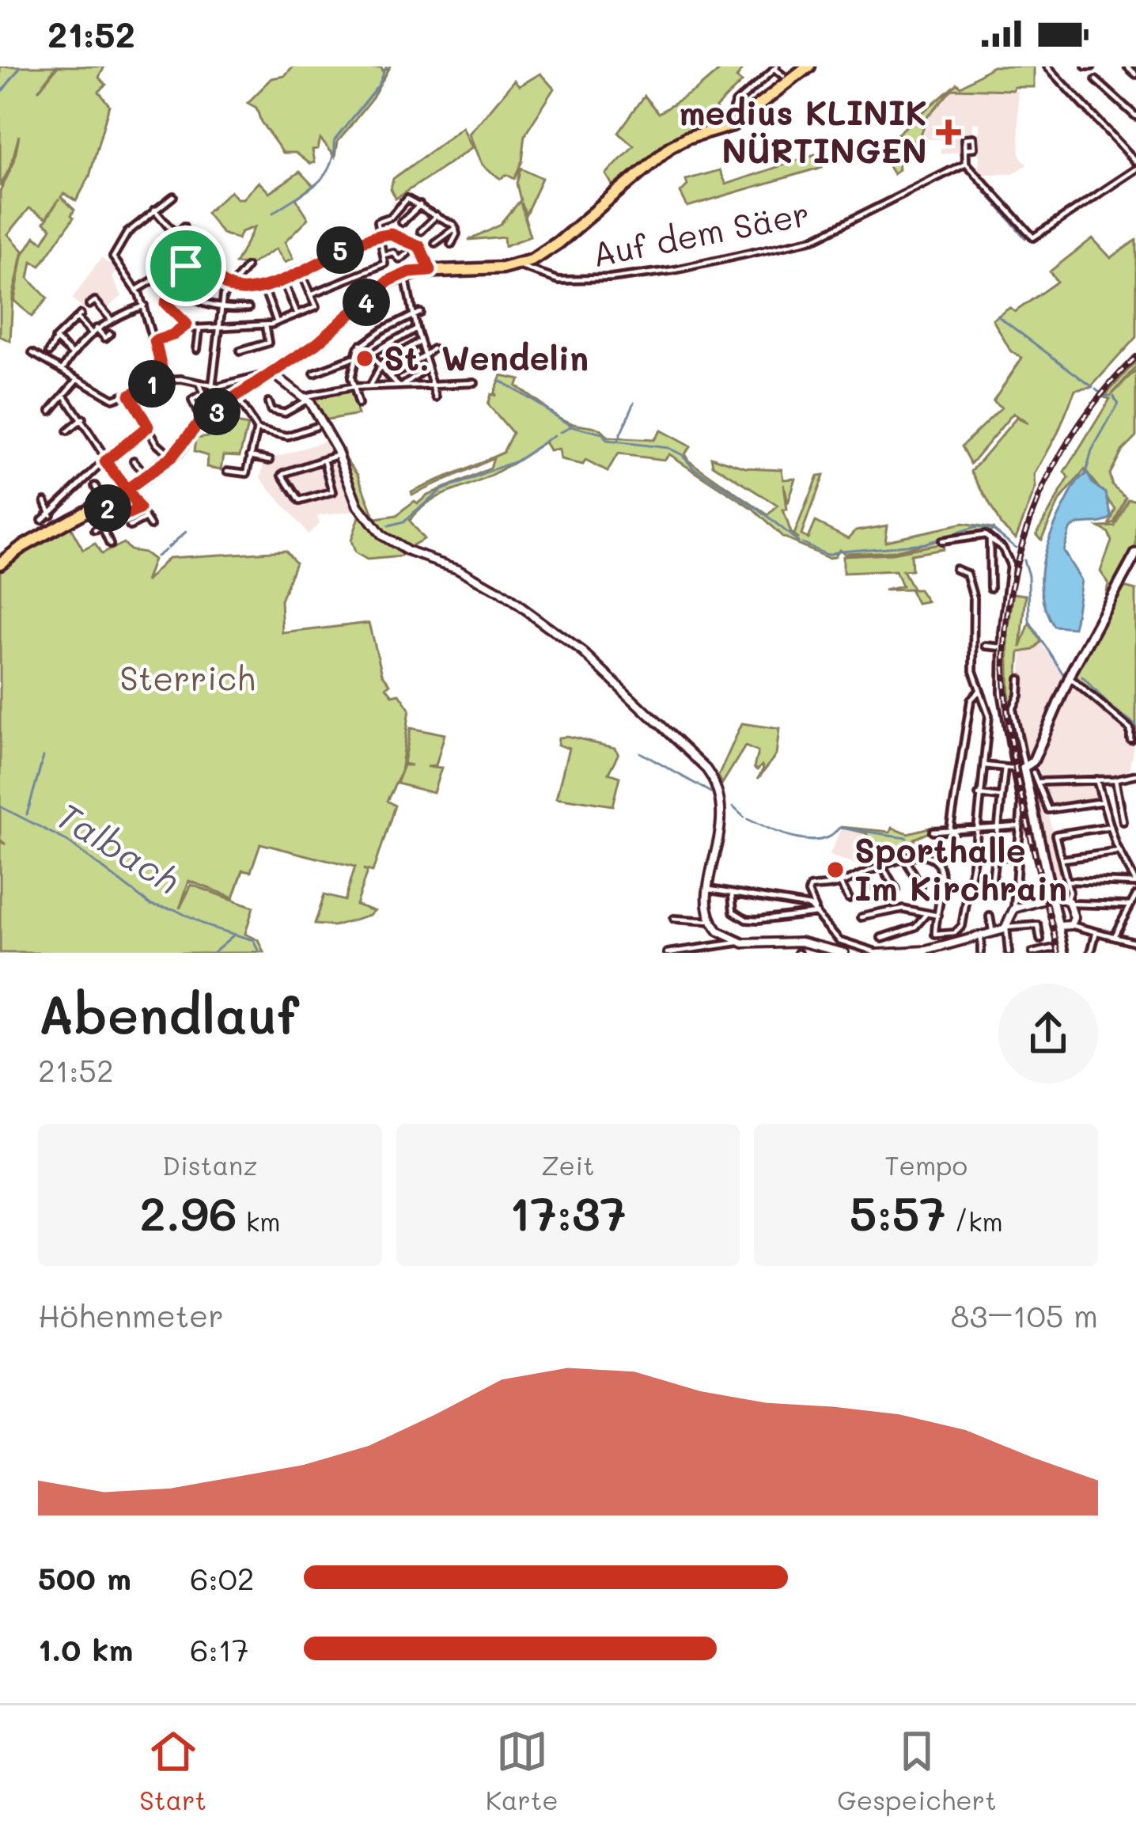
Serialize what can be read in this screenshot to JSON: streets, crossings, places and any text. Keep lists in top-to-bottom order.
{
  "streets": {
    "street": ["Auf dem Säer"]
  },
  "water": ["Talbach"],
  "parks": ["Sterrich"],
  "places": {
    "health": ["medius KLINIK NÜRTINGEN"],
    "other": ["St. Wendelin", "Sporthalle Im Kirchrain"]
  },
  "page": {
    "status": "21:52",
    "pins": [
      "5",
      "4",
      "1",
      "3",
      "2"
    ],
    "heading": ["Abendlauf", "21:52"],
    "stats": [
      ["Distanz", "2.96 km"],
      ["Zeit", "17:37"],
      ["Tempo", "5:57 /km"]
    ],
    "chart": ["Höhenmeter", "83–105 m"],
    "list": [
      {
        "name": "500 m",
        "note": "6:02"
      },
      {
        "name": "1.0 km",
        "note": "6:17"
      }
    ],
    "tabs": ["Start", "Karte", "Gespeichert"]
  }
}
